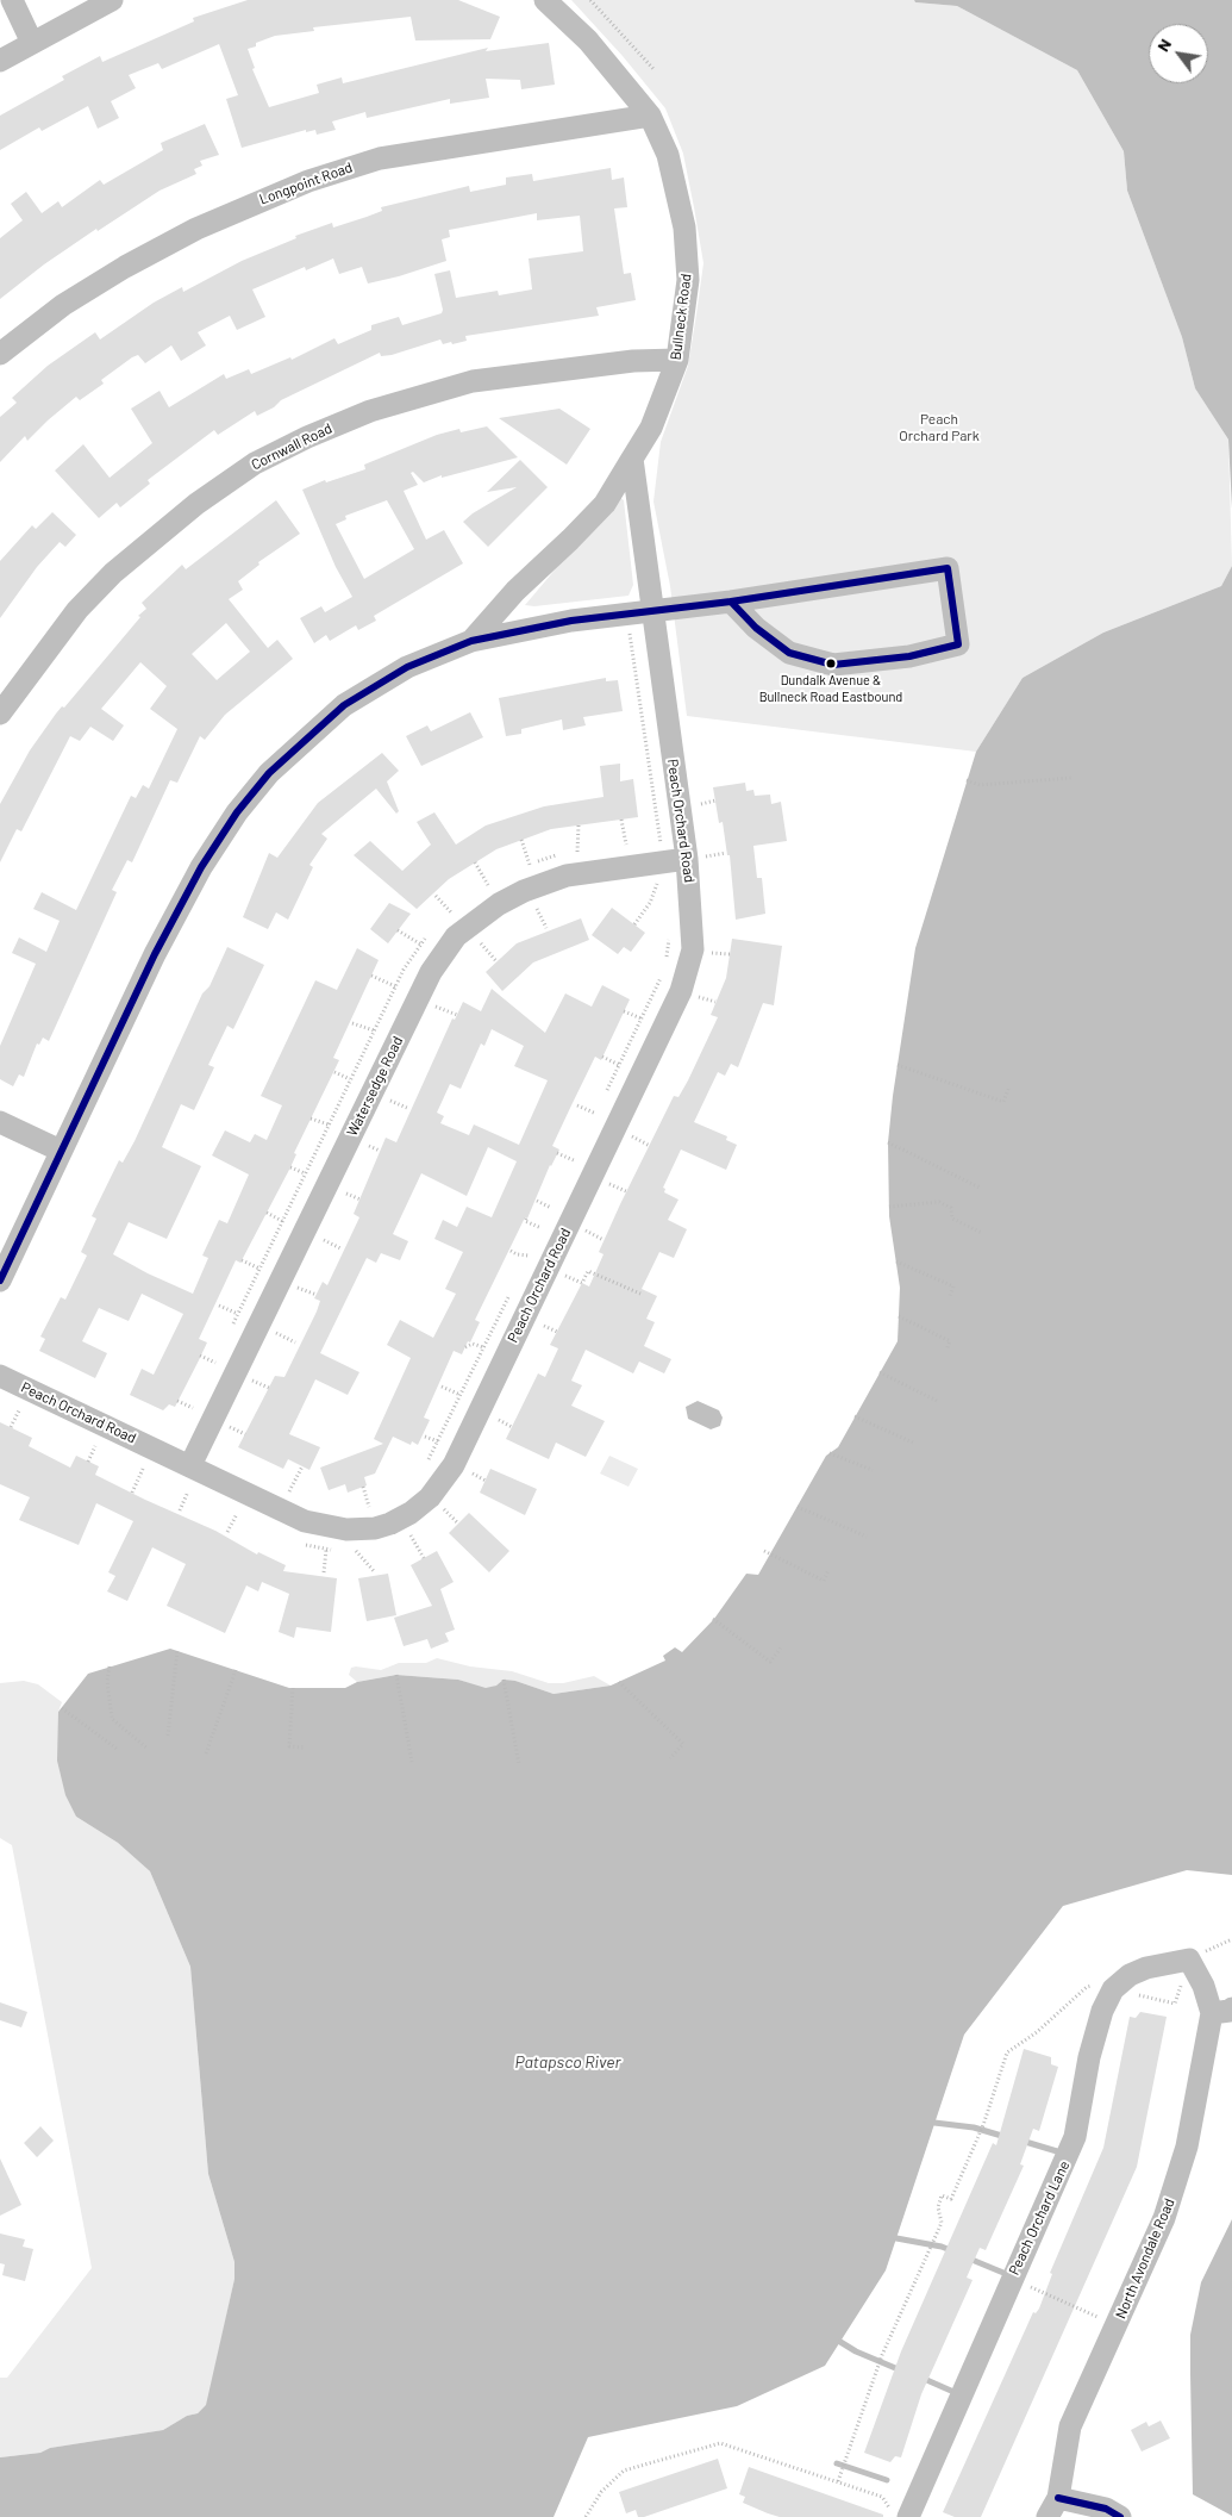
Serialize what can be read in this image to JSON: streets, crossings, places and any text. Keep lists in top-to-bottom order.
{
  "streets": {
    "street": [
      "Longpoint Road",
      "Bullneck Road",
      "Cornwall Road",
      "Peach Orchard Road",
      "Watersedge Road",
      "Peach Orchard Lane",
      "North Avondale Road"
    ]
  },
  "crossings": [
    ["Longpoint Road", "Bullneck Road"],
    ["Bullneck Road", "Cornwall Road"],
    ["Peach Orchard Road", "Watersedge Road"],
    ["Peach Orchard Lane", "North Avondale Road"]
  ],
  "water": ["Patapsco River"],
  "parks": ["Peach Orchard Park"],
  "places": ["Dundalk Avenue & Bullneck Road Eastbound"],
  "north": "top left"
}
